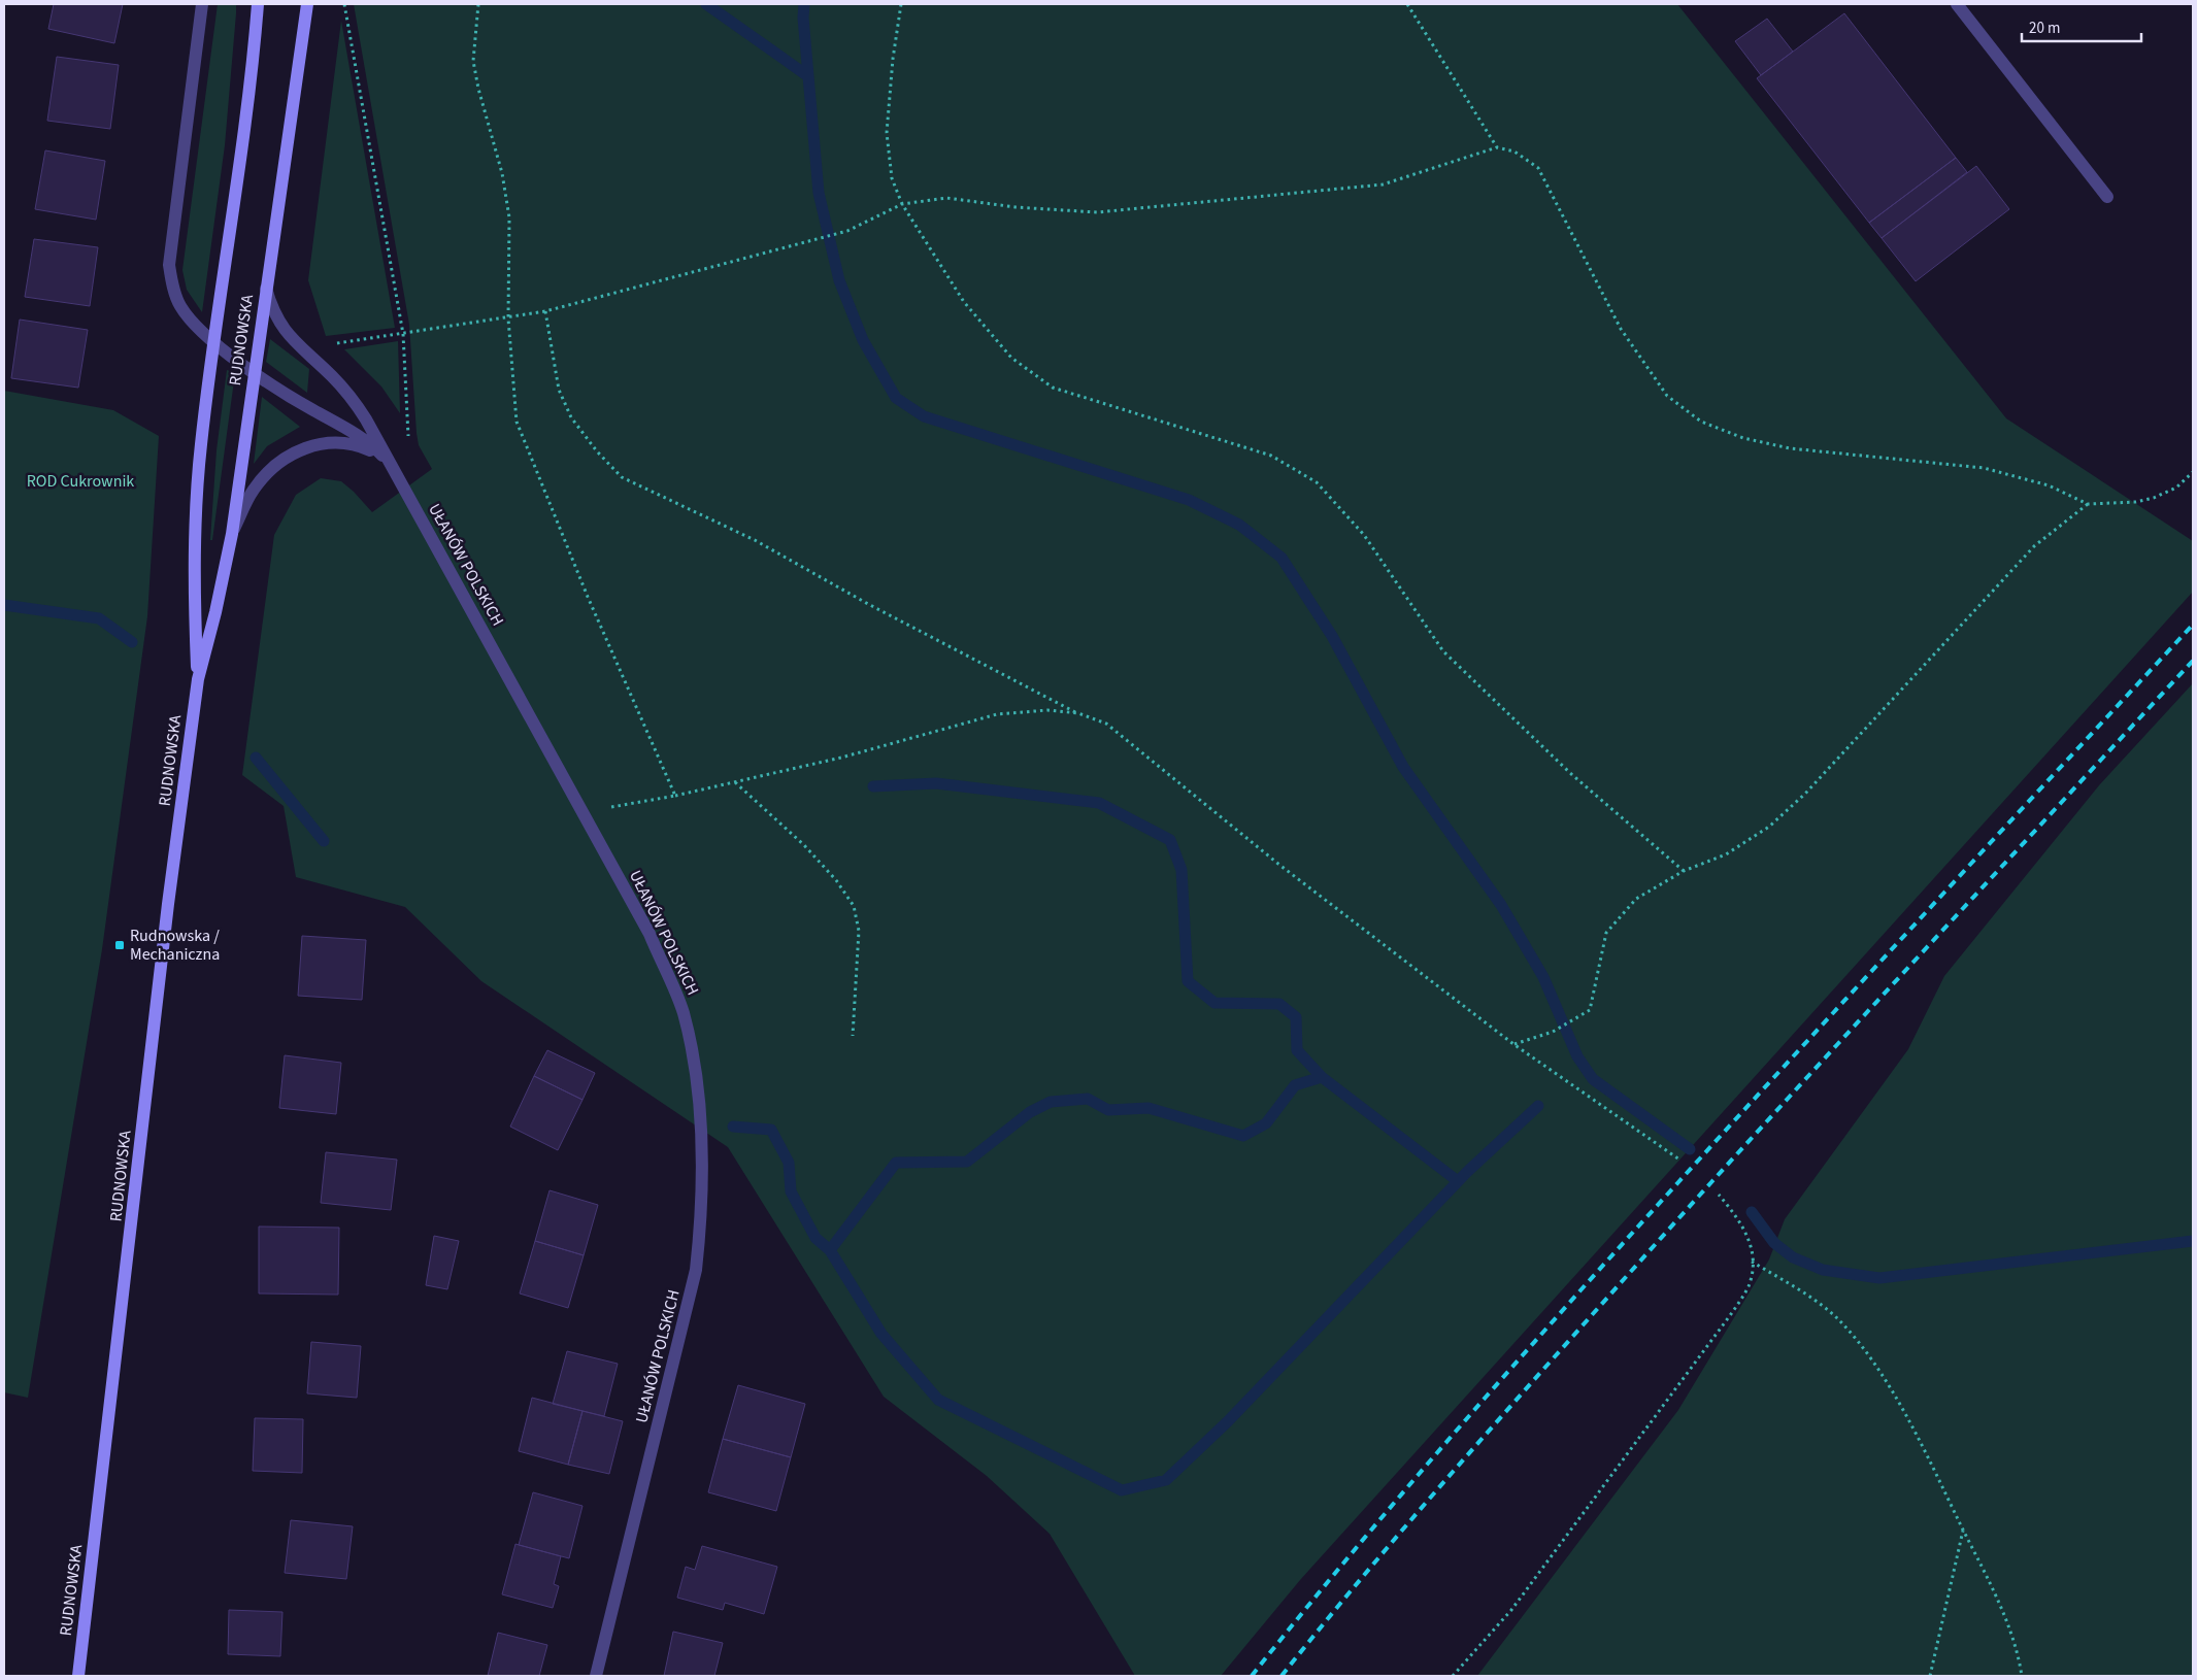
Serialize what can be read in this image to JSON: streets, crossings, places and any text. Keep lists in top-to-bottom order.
{
  "streets": {
    "main road": ["RUDNOWSKA"],
    "street": ["UŁANÓW POLSKICH"]
  },
  "crossings": [
    ["RUDNOWSKA", "UŁANÓW POLSKICH"]
  ],
  "parks": ["ROD Cukrownik"],
  "places": {
    "transit": ["Rudnowska / Mechaniczna"]
  },
  "scale_bar": "20 m"
}
